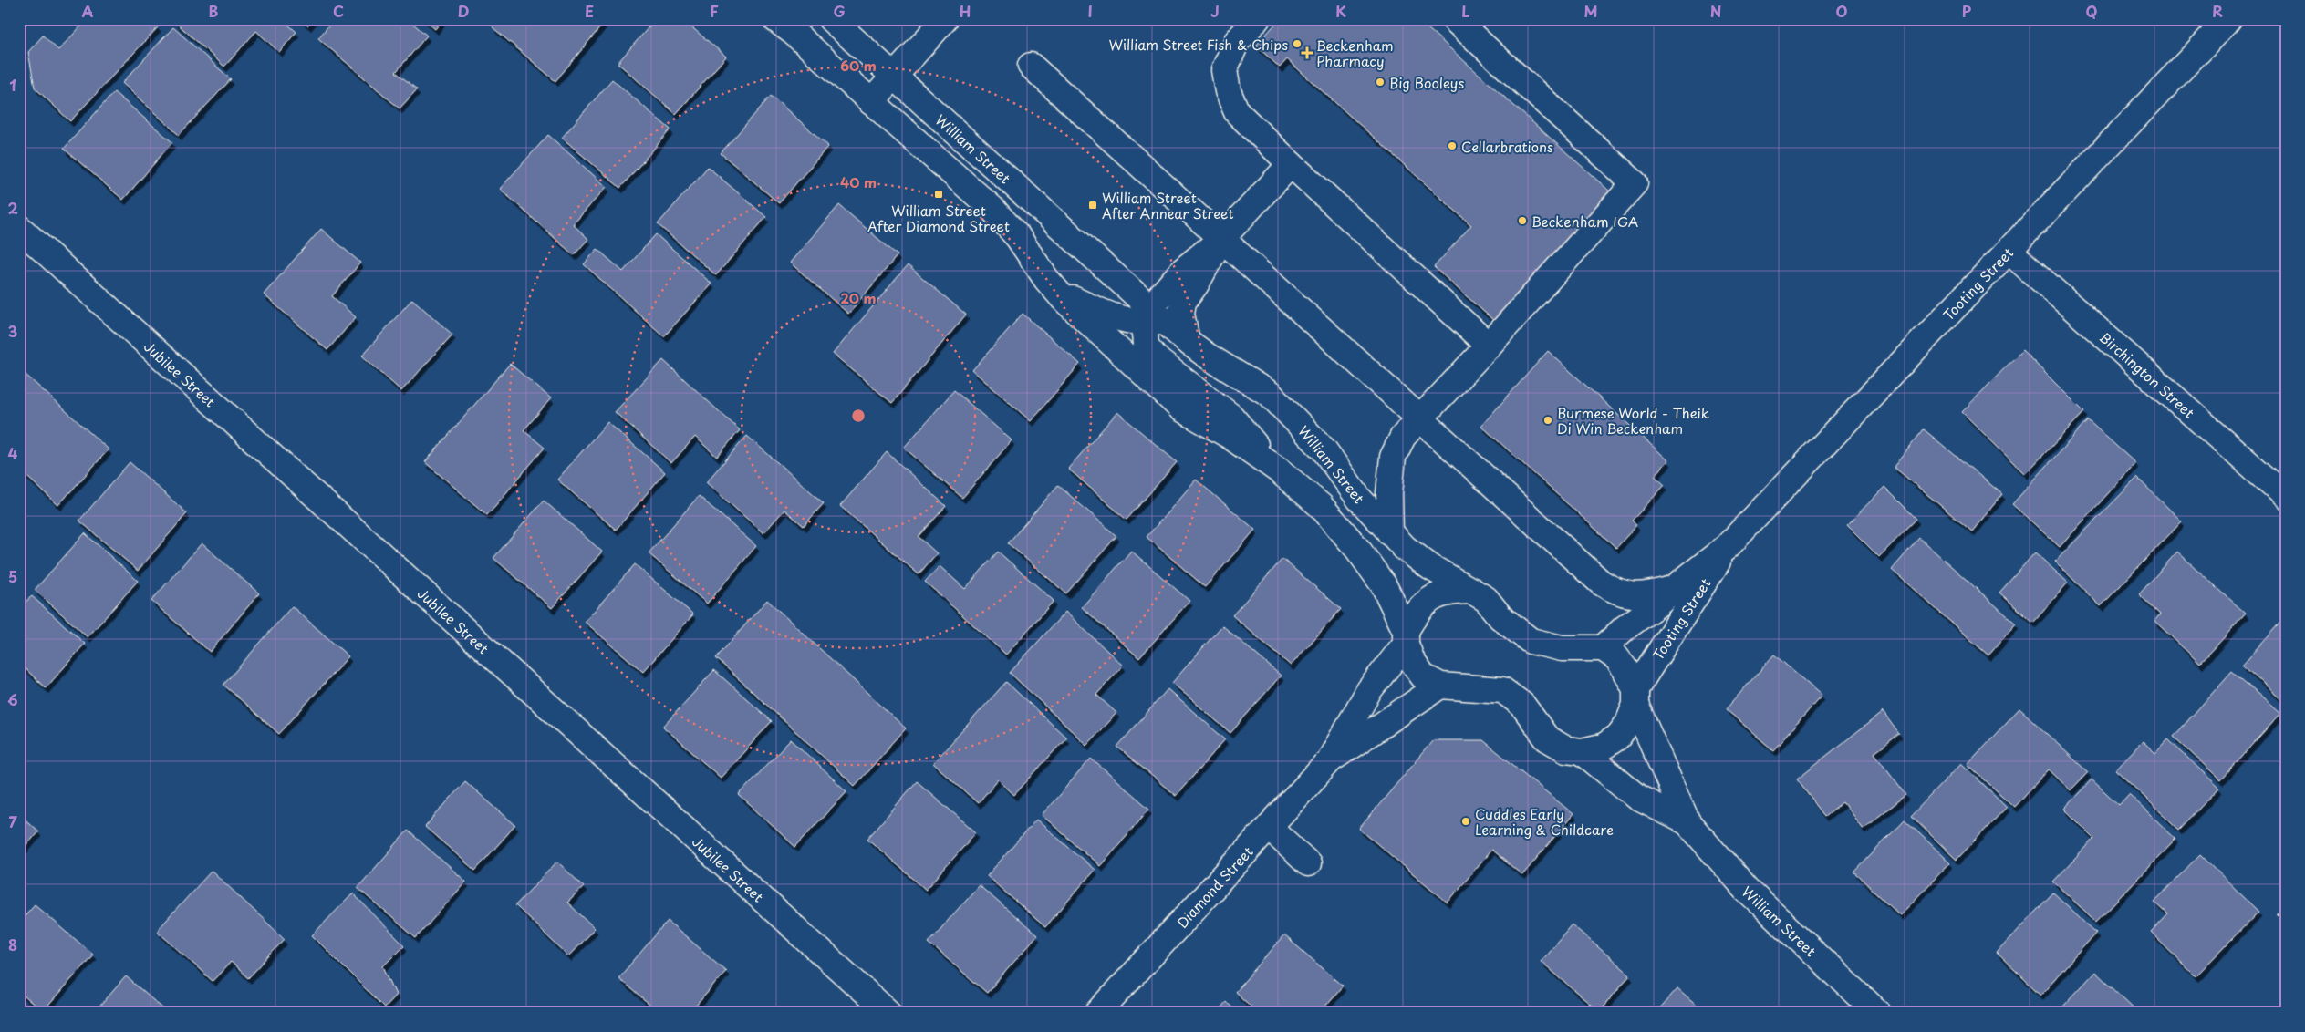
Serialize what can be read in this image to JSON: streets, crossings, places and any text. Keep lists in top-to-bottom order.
{
  "streets": {
    "main road": [
      "William Street",
      "Tooting Street",
      "Jubilee Street",
      "Birchington Street",
      "Diamond Street"
    ]
  },
  "crossings": [
    ["William Street", "Tooting Street"],
    ["William Street", "Diamond Street"],
    ["Tooting Street", "Birchington Street"]
  ],
  "places": {
    "other": [
      "William Street Fish & Chips",
      "Big Booleys",
      "Cellarbrations",
      "Beckenham IGA",
      "Burmese World - Theik Di Win Beckenham",
      "Cuddles Early Learning & Childcare"
    ],
    "health": ["Beckenham Pharmacy"],
    "transit": ["William Street After Diamond Street", "William Street After Annear Street"]
  },
  "grid": {
    "columns": [
      "A",
      "B",
      "C",
      "D",
      "E",
      "F",
      "G",
      "H",
      "I",
      "J",
      "K",
      "L",
      "M",
      "N",
      "O",
      "P",
      "Q",
      "R"
    ],
    "rows": [
      "1",
      "2",
      "3",
      "4",
      "5",
      "6",
      "7",
      "8"
    ]
  },
  "rings": ["60 m", "40 m", "20 m"]
}
